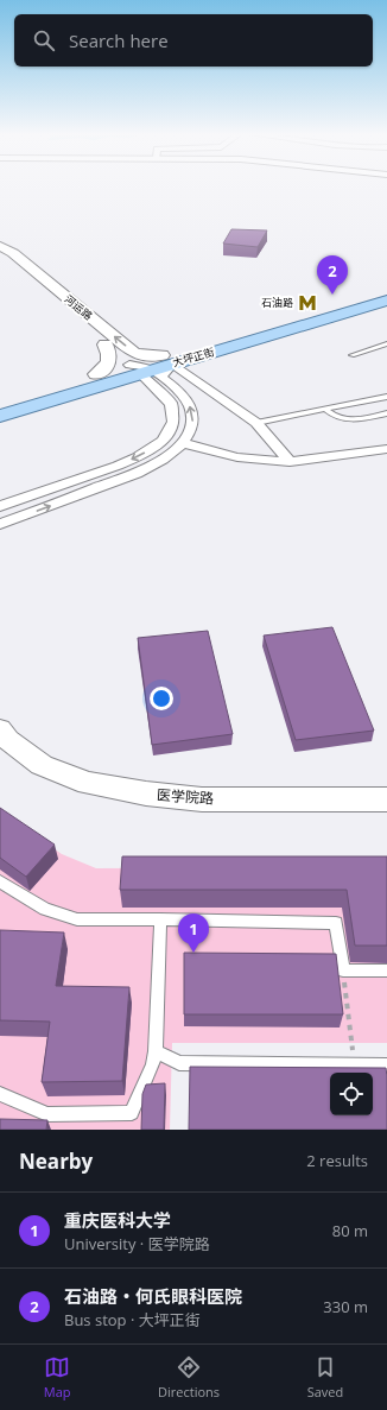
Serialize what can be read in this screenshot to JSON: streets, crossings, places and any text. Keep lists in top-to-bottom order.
{
  "streets": {
    "main road": ["河运路", "大坪正街"],
    "street": ["医学院路"]
  },
  "crossings": [
    ["河运路", "大坪正街"]
  ],
  "places": {
    "metro station": ["石油路"]
  },
  "page": {
    "search": "Search here",
    "pins": ["2", "1"],
    "heading": ["Nearby", "2 results"],
    "list": [
      {
        "mark": "1",
        "name": "重庆医科大学",
        "note": "University · 医学院路",
        "value": "80 m"
      },
      {
        "mark": "2",
        "name": "石油路‧何氏眼科医院",
        "note": "Bus stop · 大坪正街",
        "value": "330 m"
      }
    ],
    "nav": ["Map", "Directions", "Saved"]
  }
}
